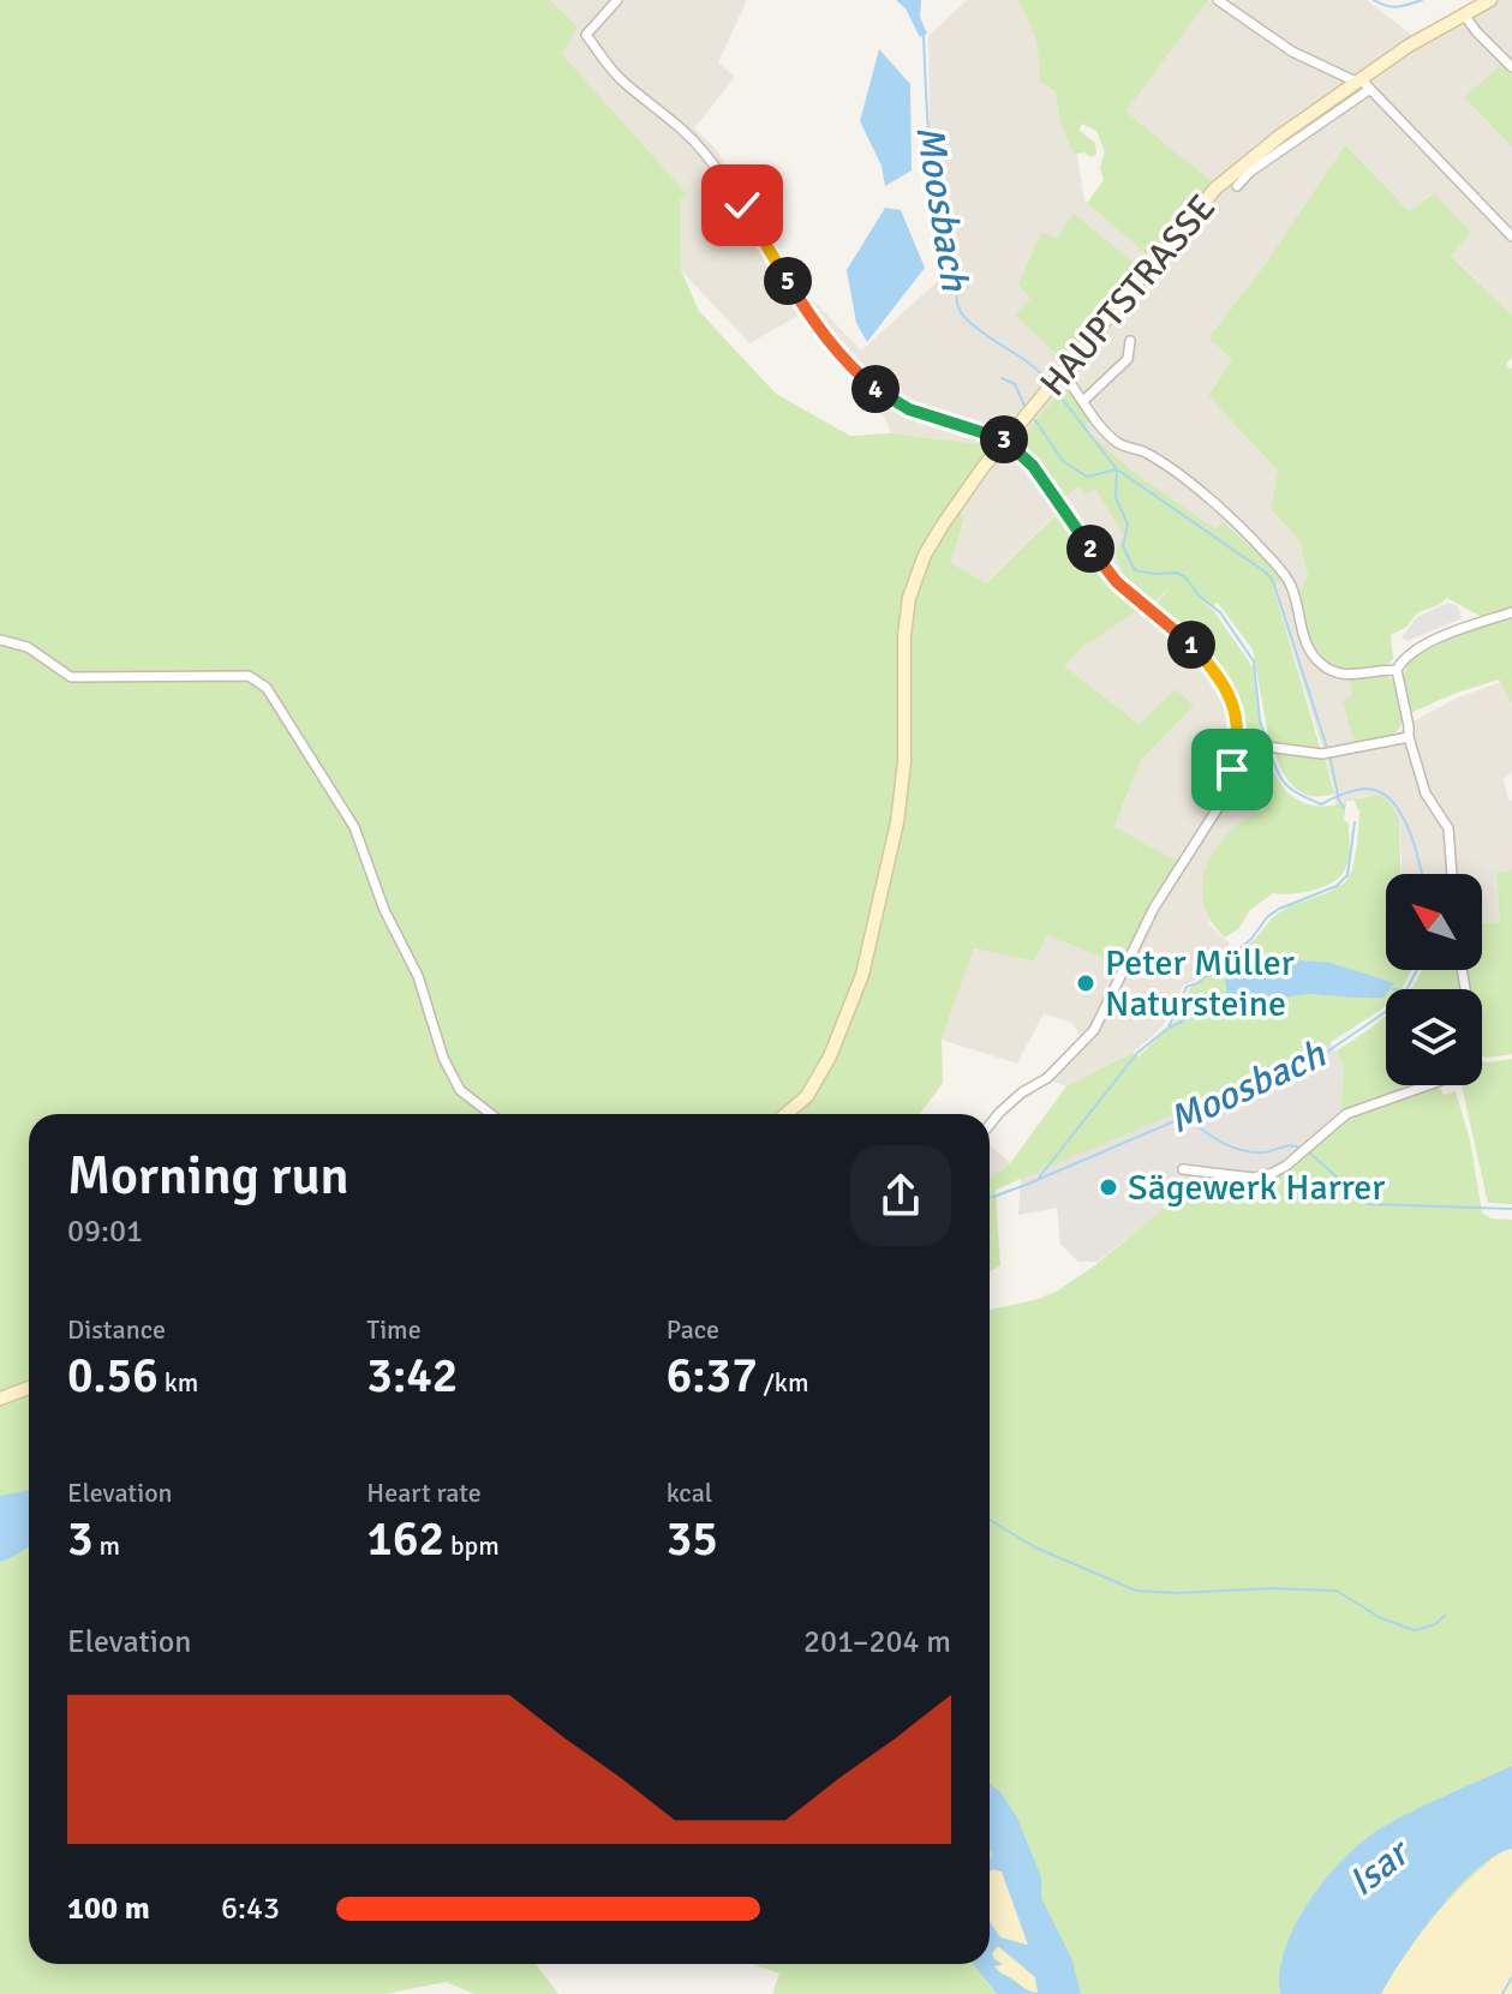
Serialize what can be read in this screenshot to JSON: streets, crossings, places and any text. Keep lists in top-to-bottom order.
{
  "streets": {
    "main road": ["HAUPTSTRASSE"]
  },
  "water": ["Moosbach", "Isar"],
  "places": ["Peter Müller Natursteine", "Sägewerk Harrer"],
  "north": "top left",
  "page": {
    "pins": [
      "5",
      "4",
      "3",
      "2",
      "1"
    ],
    "heading": ["Morning run", "09:01"],
    "stats": [
      ["Distance", "0.56 km"],
      ["Time", "3:42"],
      ["Pace", "6:37 /km"],
      ["Elevation", "3 m"],
      ["Heart rate", "162 bpm"],
      ["kcal", "35"]
    ],
    "chart": ["Elevation", "201–204 m"],
    "list": [
      {
        "name": "100 m",
        "note": "6:43"
      }
    ]
  }
}
